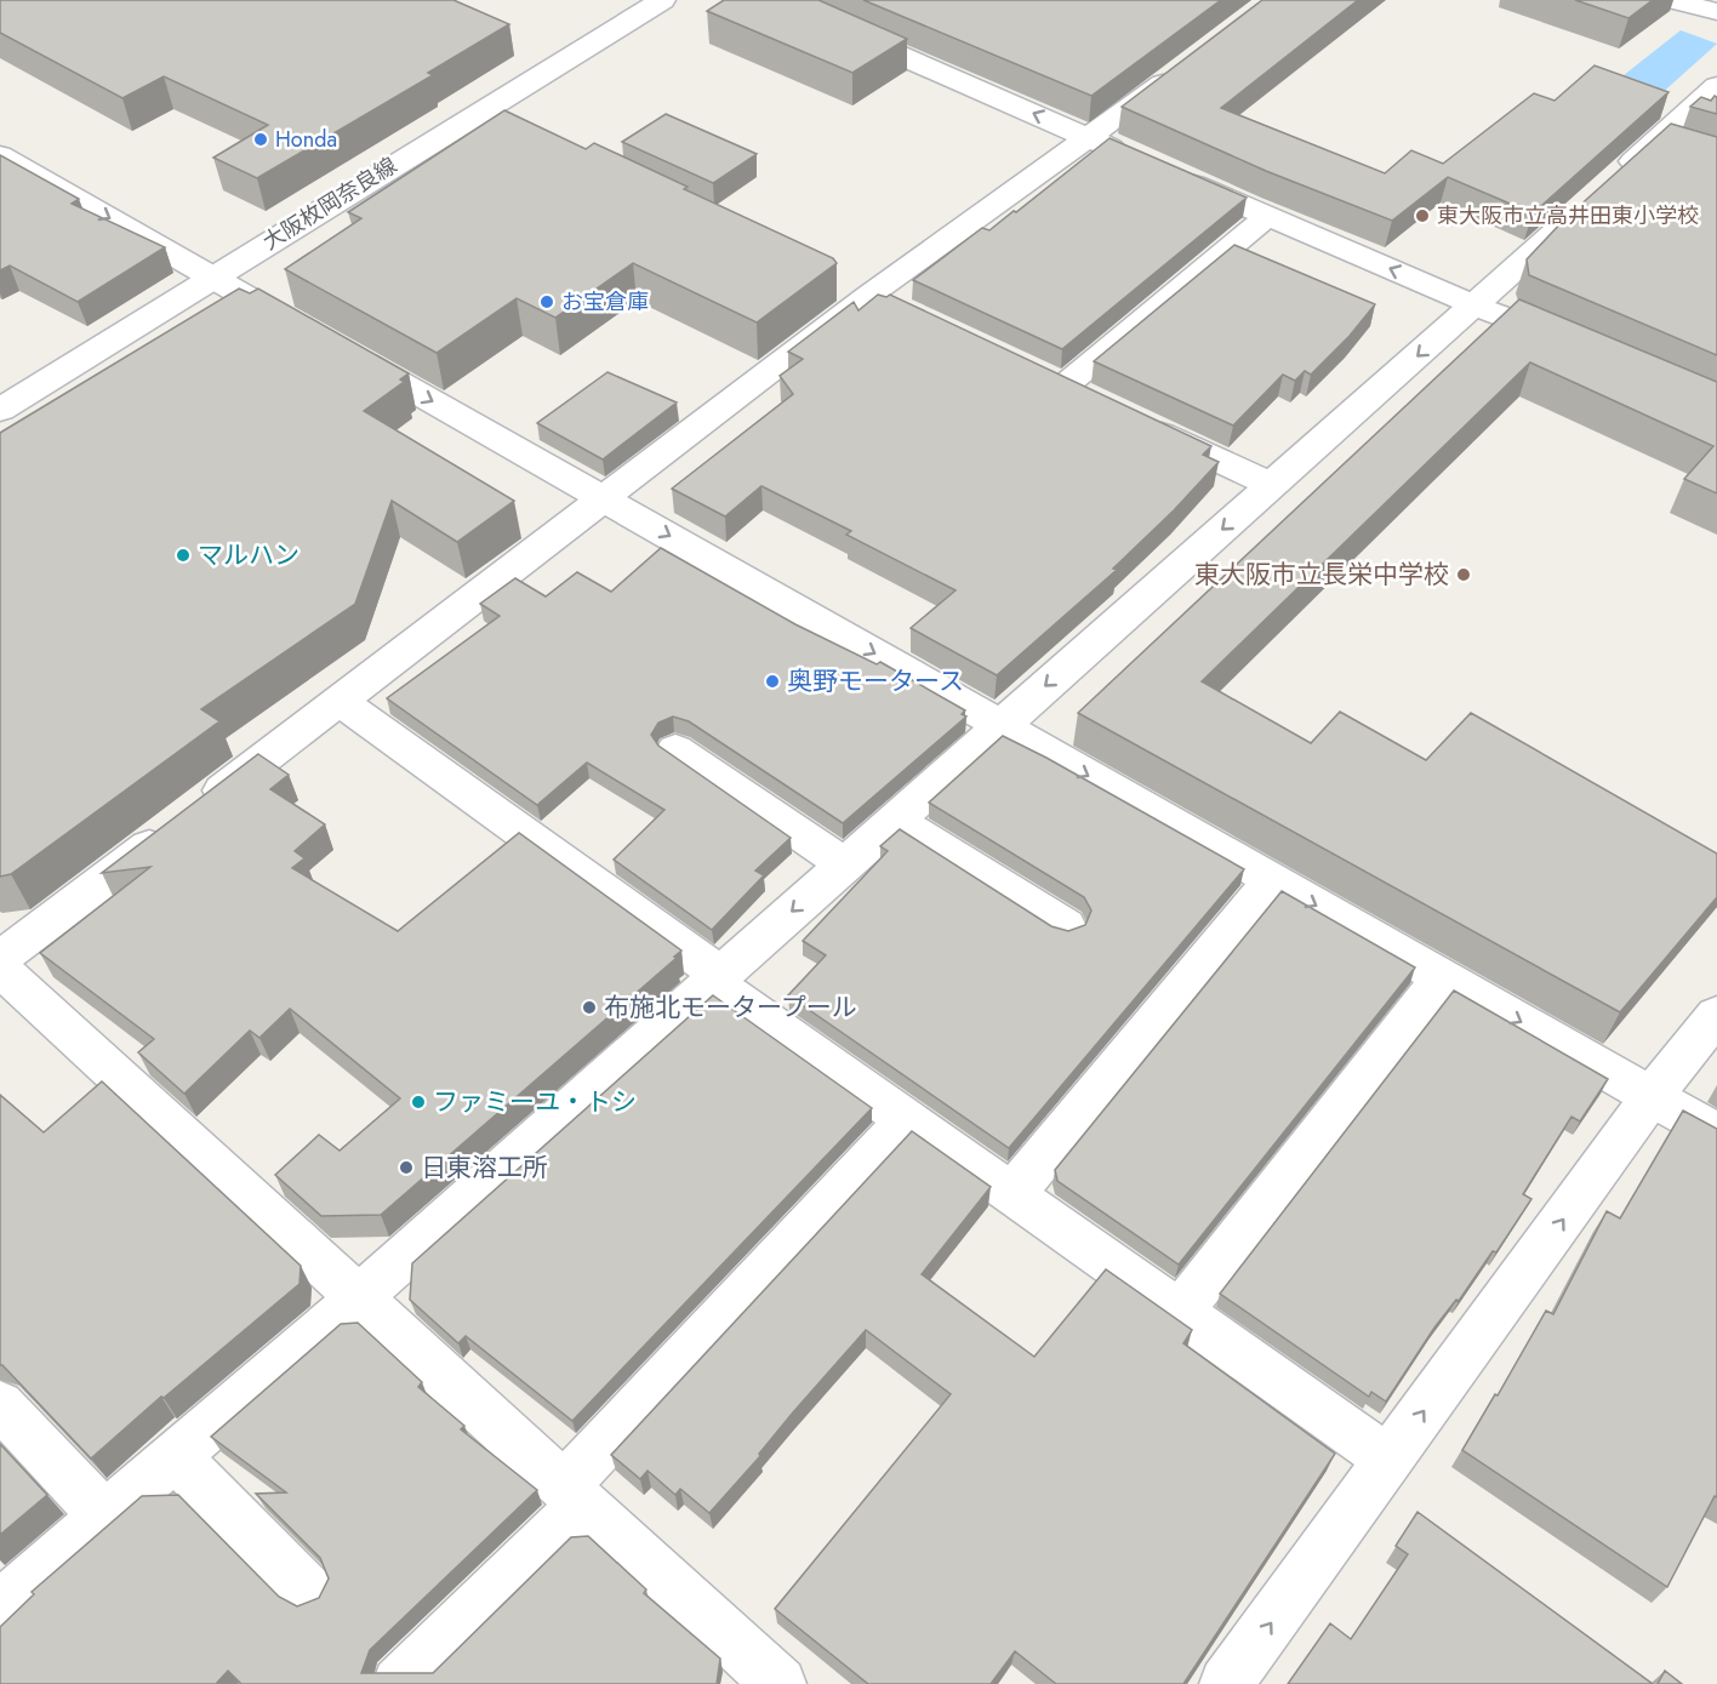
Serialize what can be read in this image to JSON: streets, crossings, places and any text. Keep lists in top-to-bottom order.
{
  "streets": {
    "street": ["大阪枚岡奈良線"]
  },
  "places": [
    "Honda",
    "東大阪市立高井田東小学校",
    "お宝倉庫",
    "マルハン",
    "東大阪市立長栄中学校",
    "奥野モータース",
    "布施北モータープール",
    "ファミーユ・トシ",
    "日東溶工所"
  ]
}
